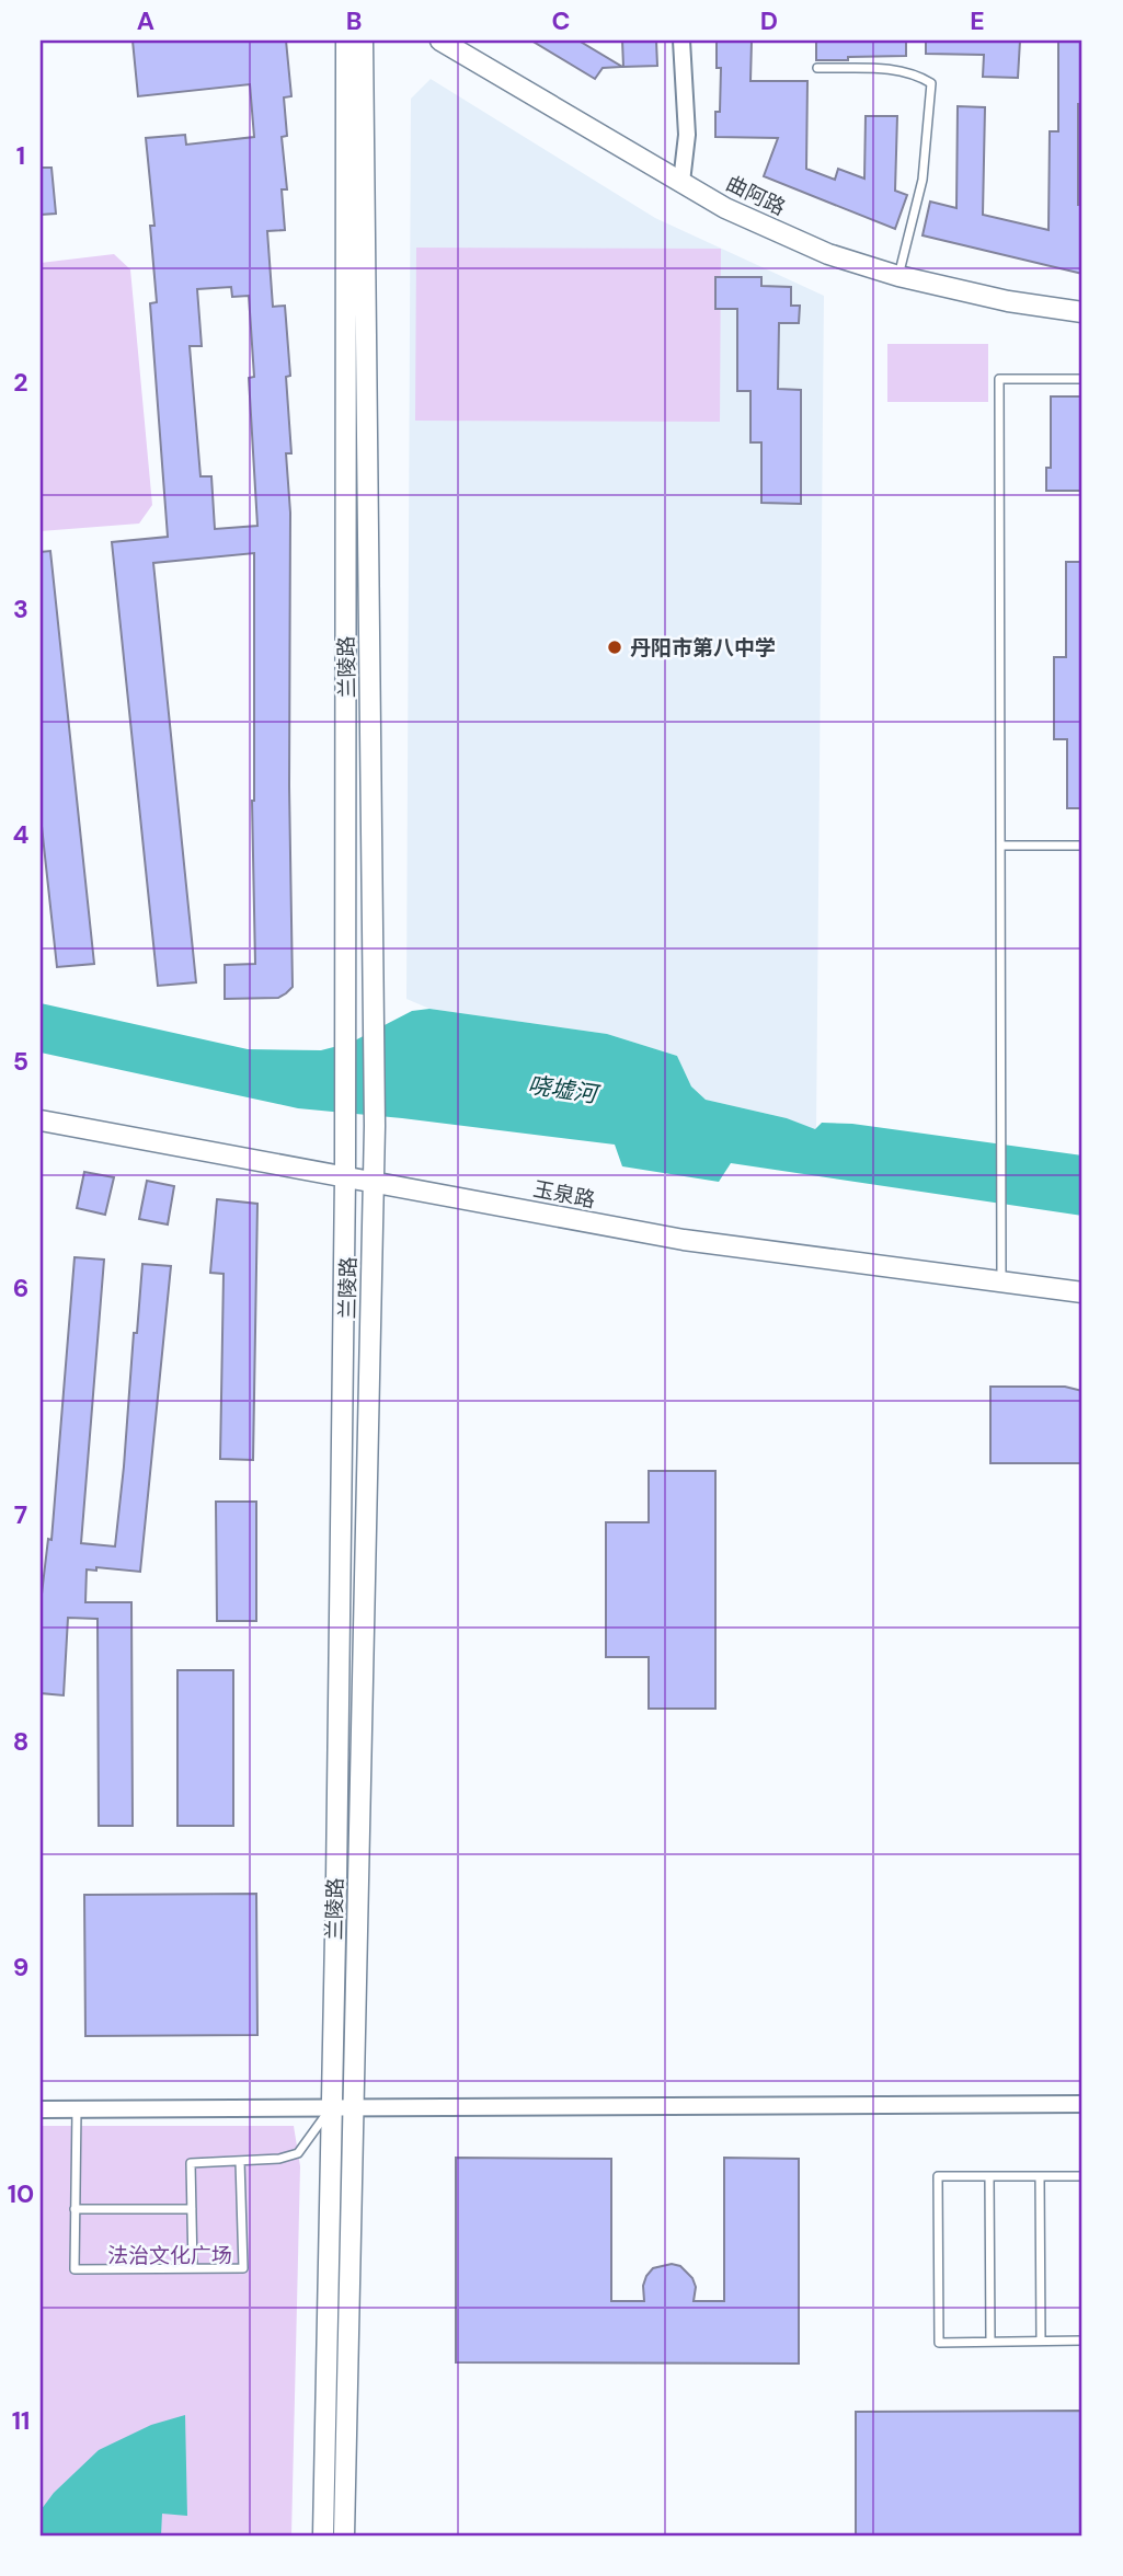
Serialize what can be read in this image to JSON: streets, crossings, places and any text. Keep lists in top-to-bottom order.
{
  "streets": {
    "street": ["曲阿路", "兰陵路", "玉泉路"]
  },
  "crossings": [
    ["兰陵路", "玉泉路"]
  ],
  "water": ["哓墟河"],
  "parks": ["法治文化广场"],
  "places": ["丹阳市第八中学"],
  "grid": {
    "columns": [
      "A",
      "B",
      "C",
      "D",
      "E"
    ],
    "rows": [
      "1",
      "2",
      "3",
      "4",
      "5",
      "6",
      "7",
      "8",
      "9",
      "10",
      "11"
    ]
  }
}
